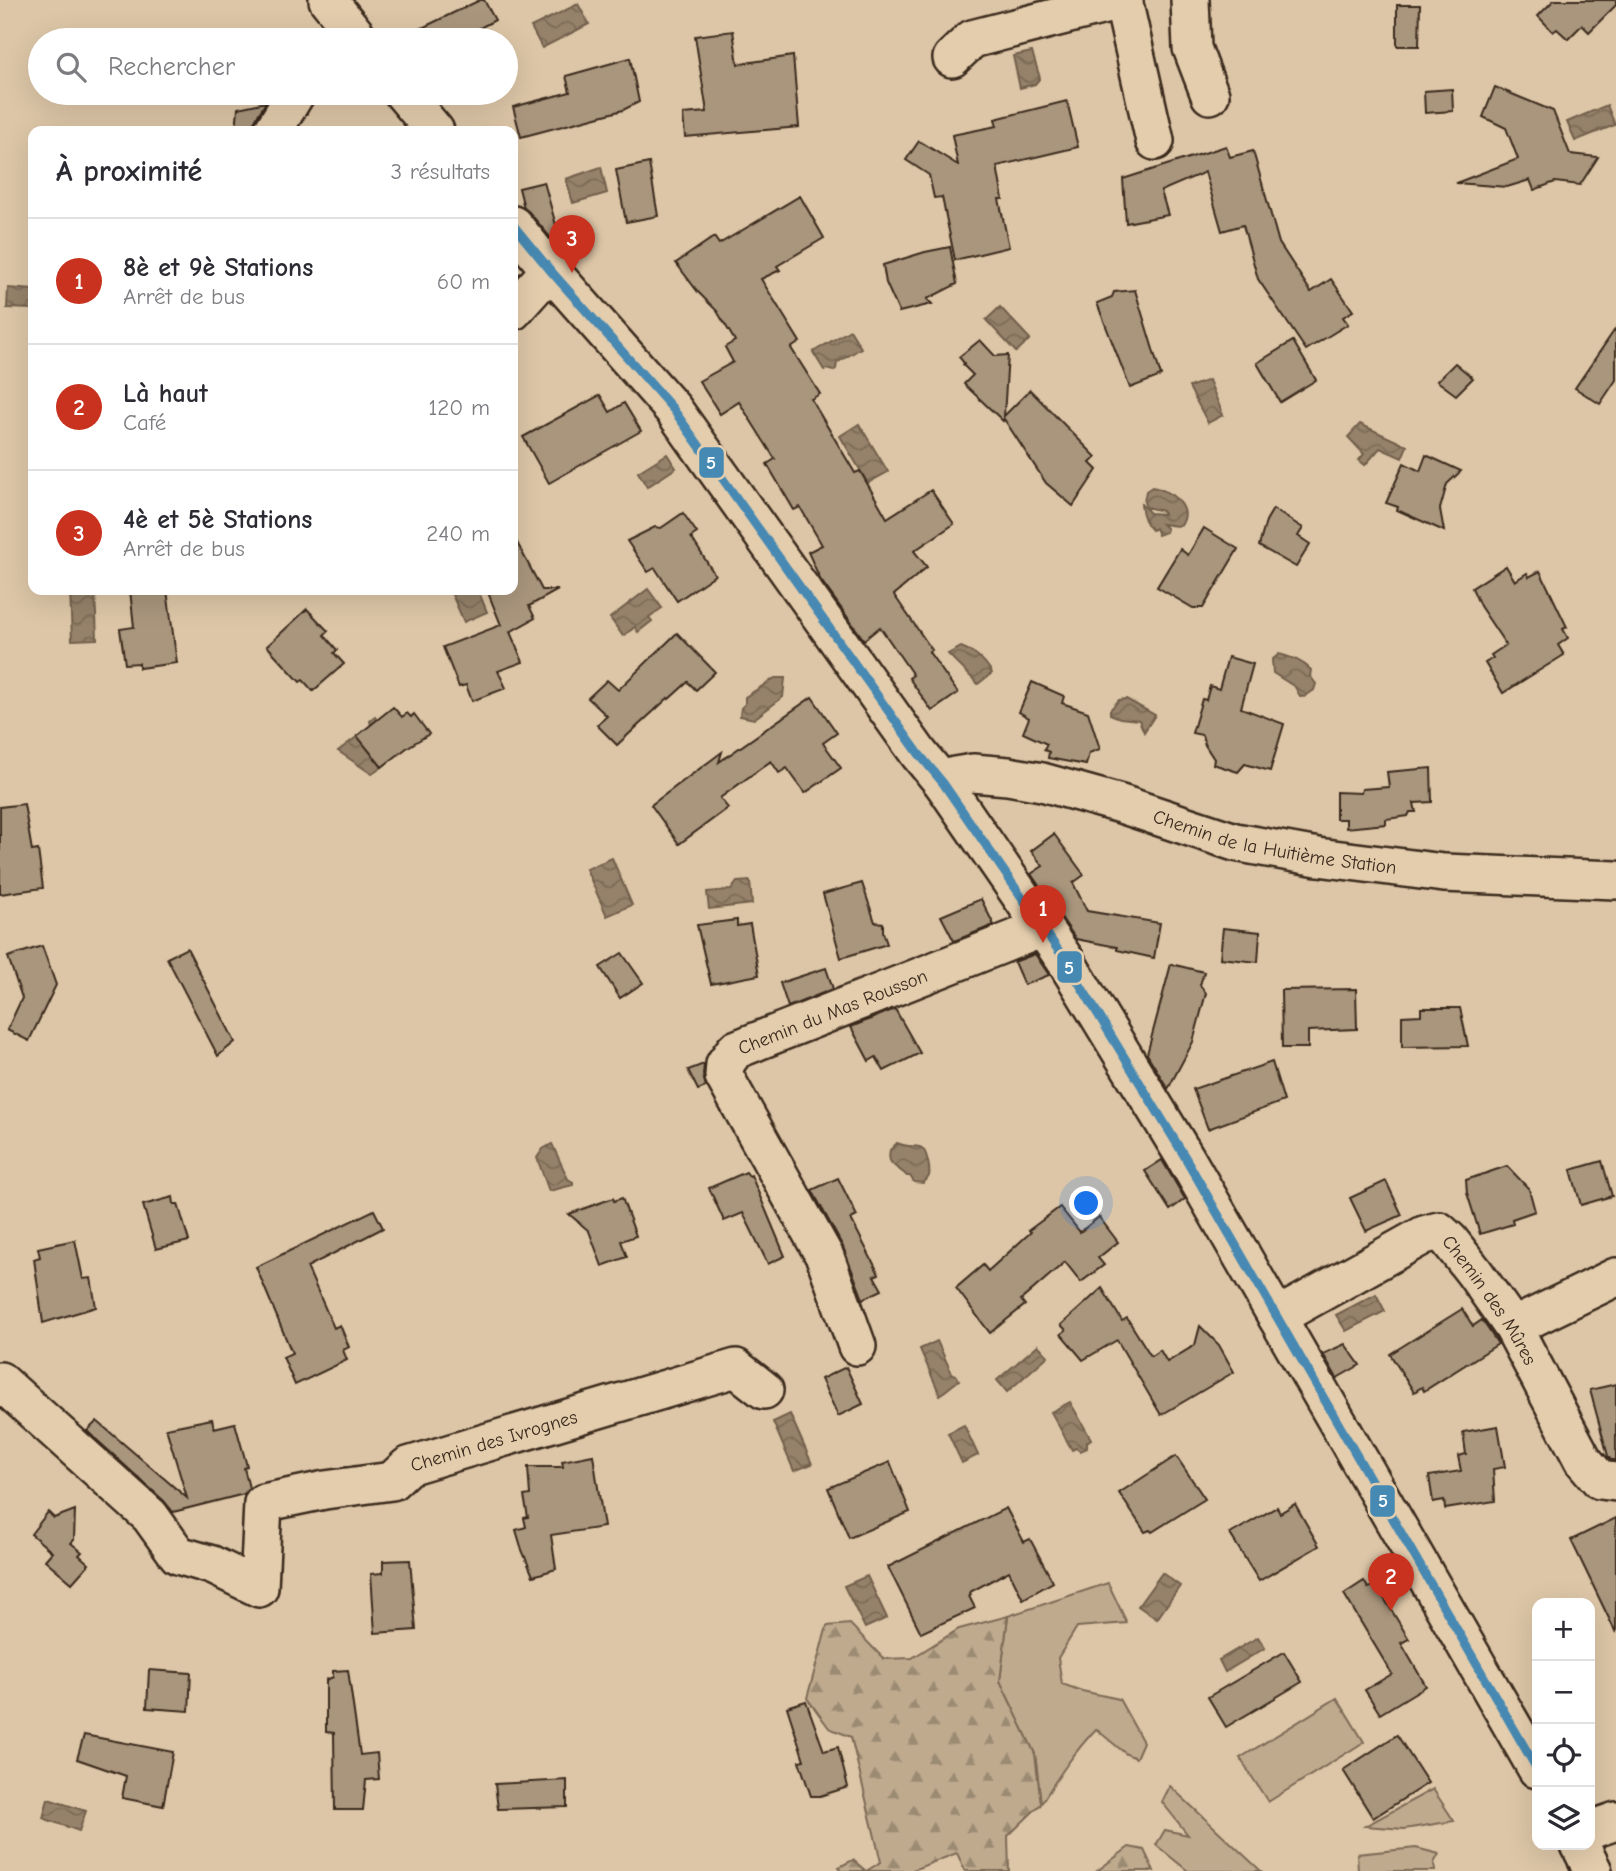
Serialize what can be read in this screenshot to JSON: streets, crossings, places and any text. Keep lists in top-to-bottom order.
{
  "streets": {
    "street": [
      "Chemin de la Huitième Station",
      "Chemin du Mas Rousson",
      "Chemin des Mûres",
      "Chemin des Ivrognes"
    ]
  },
  "lines": ["transit line 5"],
  "page": {
    "search": "Rechercher",
    "heading": ["À proximité", "3 résultats"],
    "pins": ["3", "1", "2"],
    "list": [
      {
        "mark": "1",
        "name": "8è et 9è Stations",
        "note": "Arrêt de bus",
        "value": "60 m"
      },
      {
        "mark": "2",
        "name": "Là haut",
        "note": "Café",
        "value": "120 m"
      },
      {
        "mark": "3",
        "name": "4è et 5è Stations",
        "note": "Arrêt de bus",
        "value": "240 m"
      }
    ],
    "map_buttons": ["+", "−"]
  }
}
